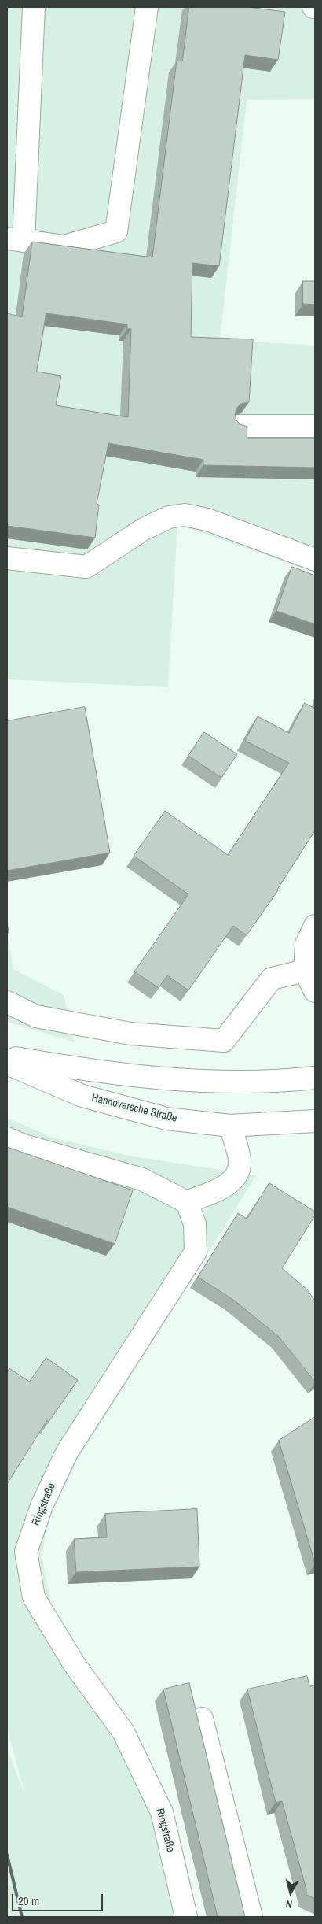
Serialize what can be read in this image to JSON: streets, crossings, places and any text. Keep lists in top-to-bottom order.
{
  "streets": {
    "street": ["Hannoversche Straße", "Ringstraße"]
  },
  "scale_bar": "20 m",
  "north": "bottom"
}
